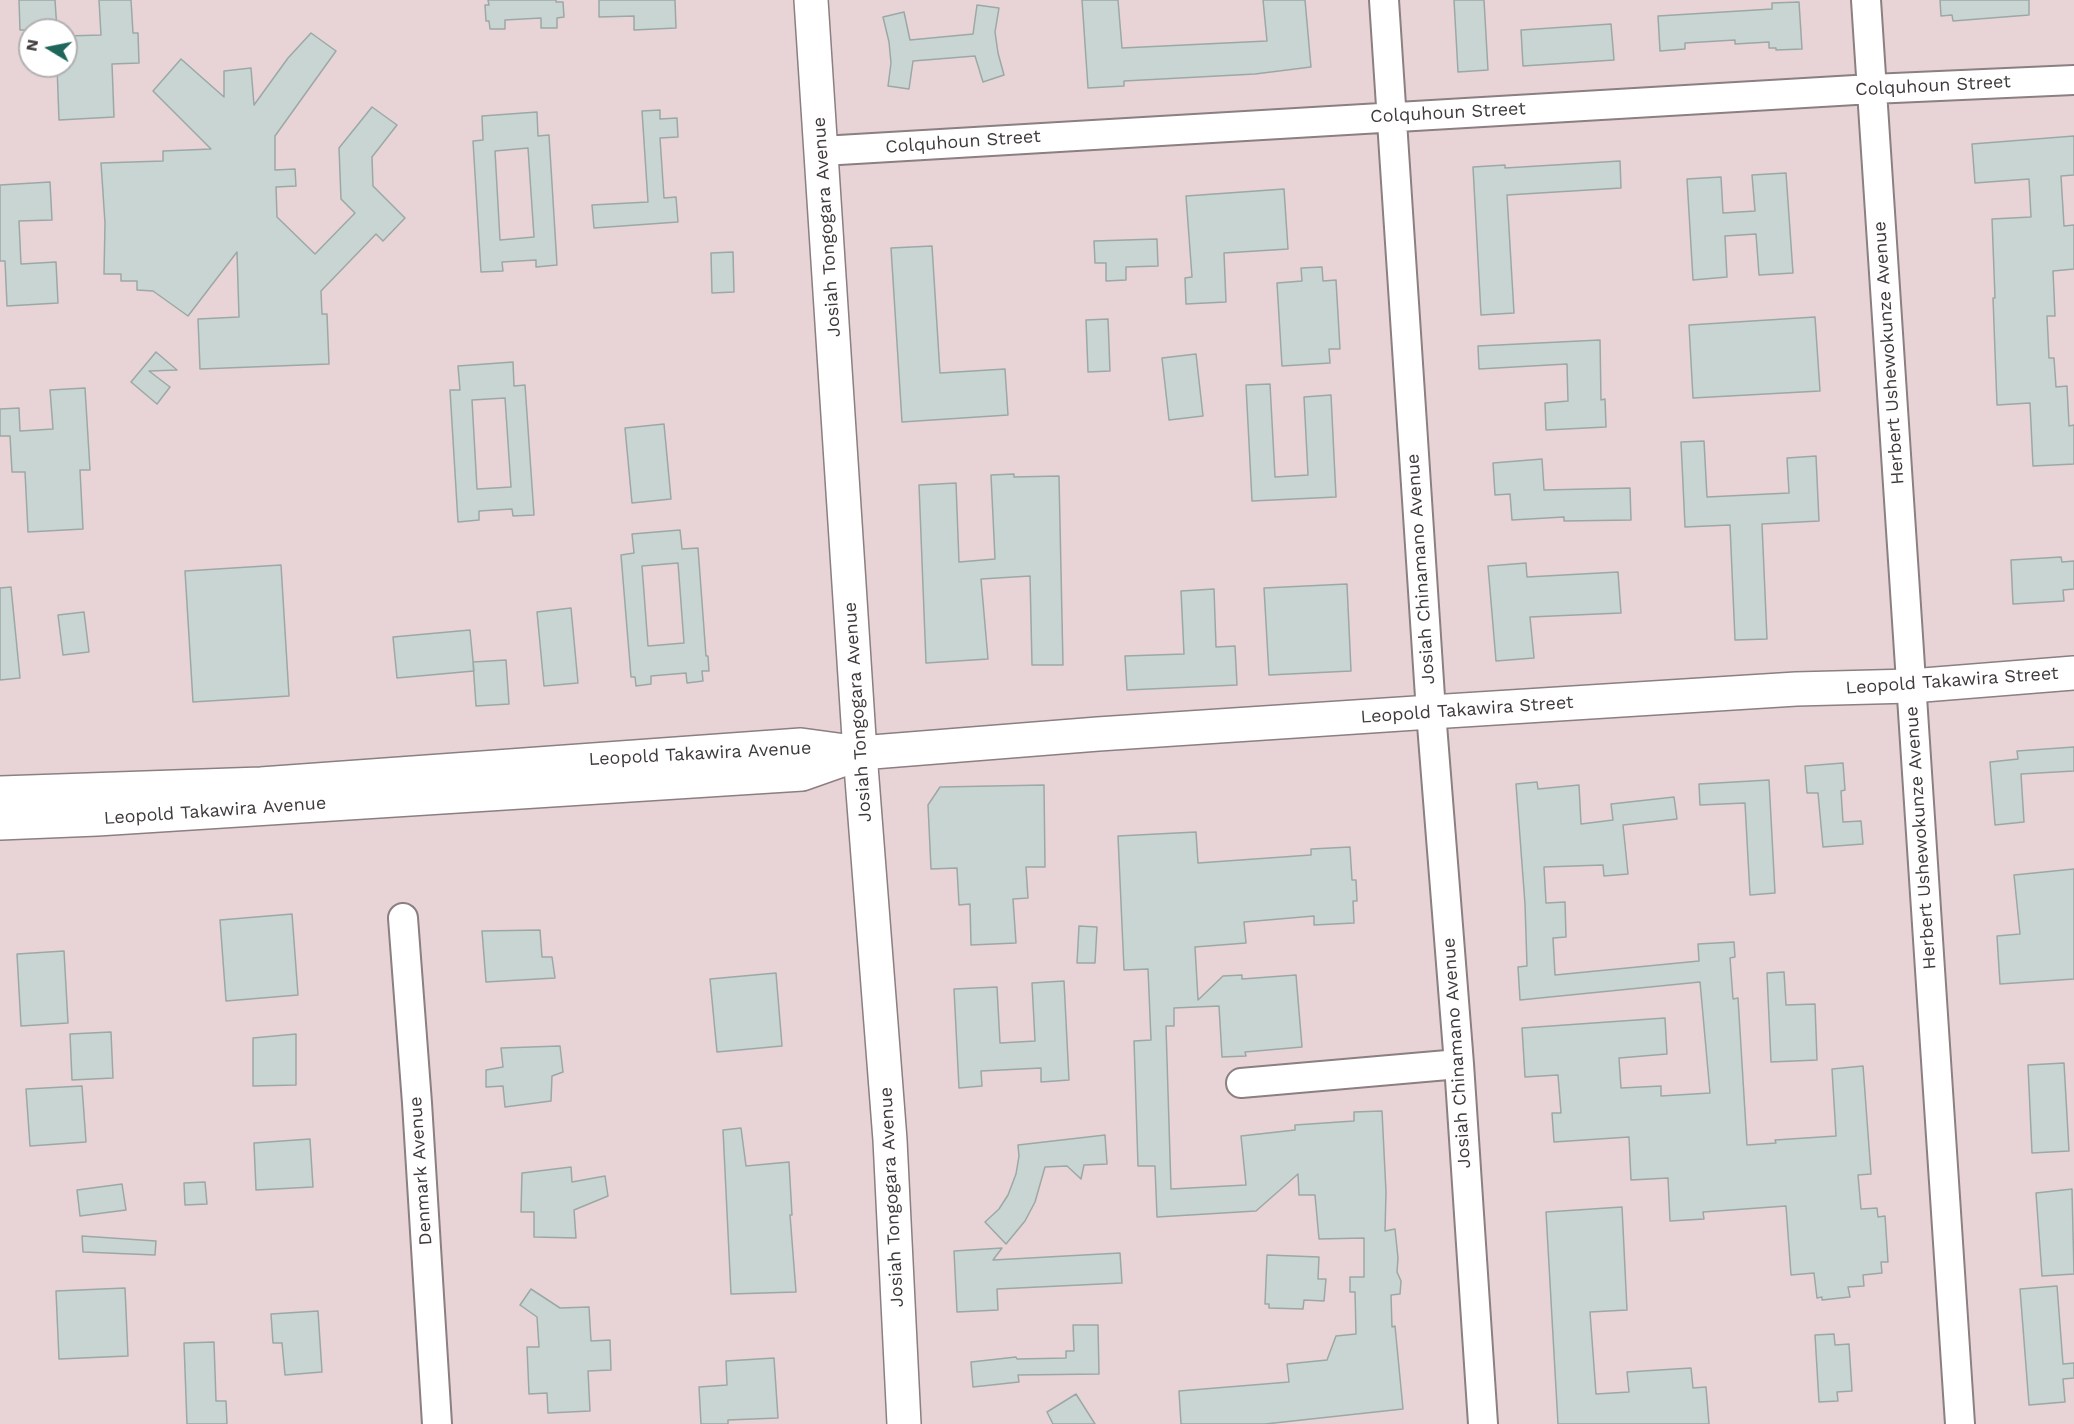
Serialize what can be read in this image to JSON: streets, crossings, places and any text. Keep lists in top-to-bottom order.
{
  "streets": {
    "main road": ["Josiah Tongogara Avenue", "Leopold Takawira Street", "Leopold Takawira Avenue"],
    "street": [
      "Colquhoun Street",
      "Herbert Ushewokunze Avenue",
      "Josiah Chinamano Avenue",
      "Denmark Avenue"
    ]
  },
  "crossings": [
    ["Colquhoun Street", "Josiah Tongogara Avenue"],
    ["Colquhoun Street", "Herbert Ushewokunze Avenue"],
    ["Colquhoun Street", "Josiah Chinamano Avenue"],
    ["Josiah Tongogara Avenue", "Leopold Takawira Street"],
    ["Josiah Tongogara Avenue", "Leopold Takawira Avenue"],
    ["Herbert Ushewokunze Avenue", "Leopold Takawira Street"],
    ["Josiah Chinamano Avenue", "Leopold Takawira Street"],
    ["Leopold Takawira Street", "Leopold Takawira Avenue"]
  ],
  "north": "left"
}
